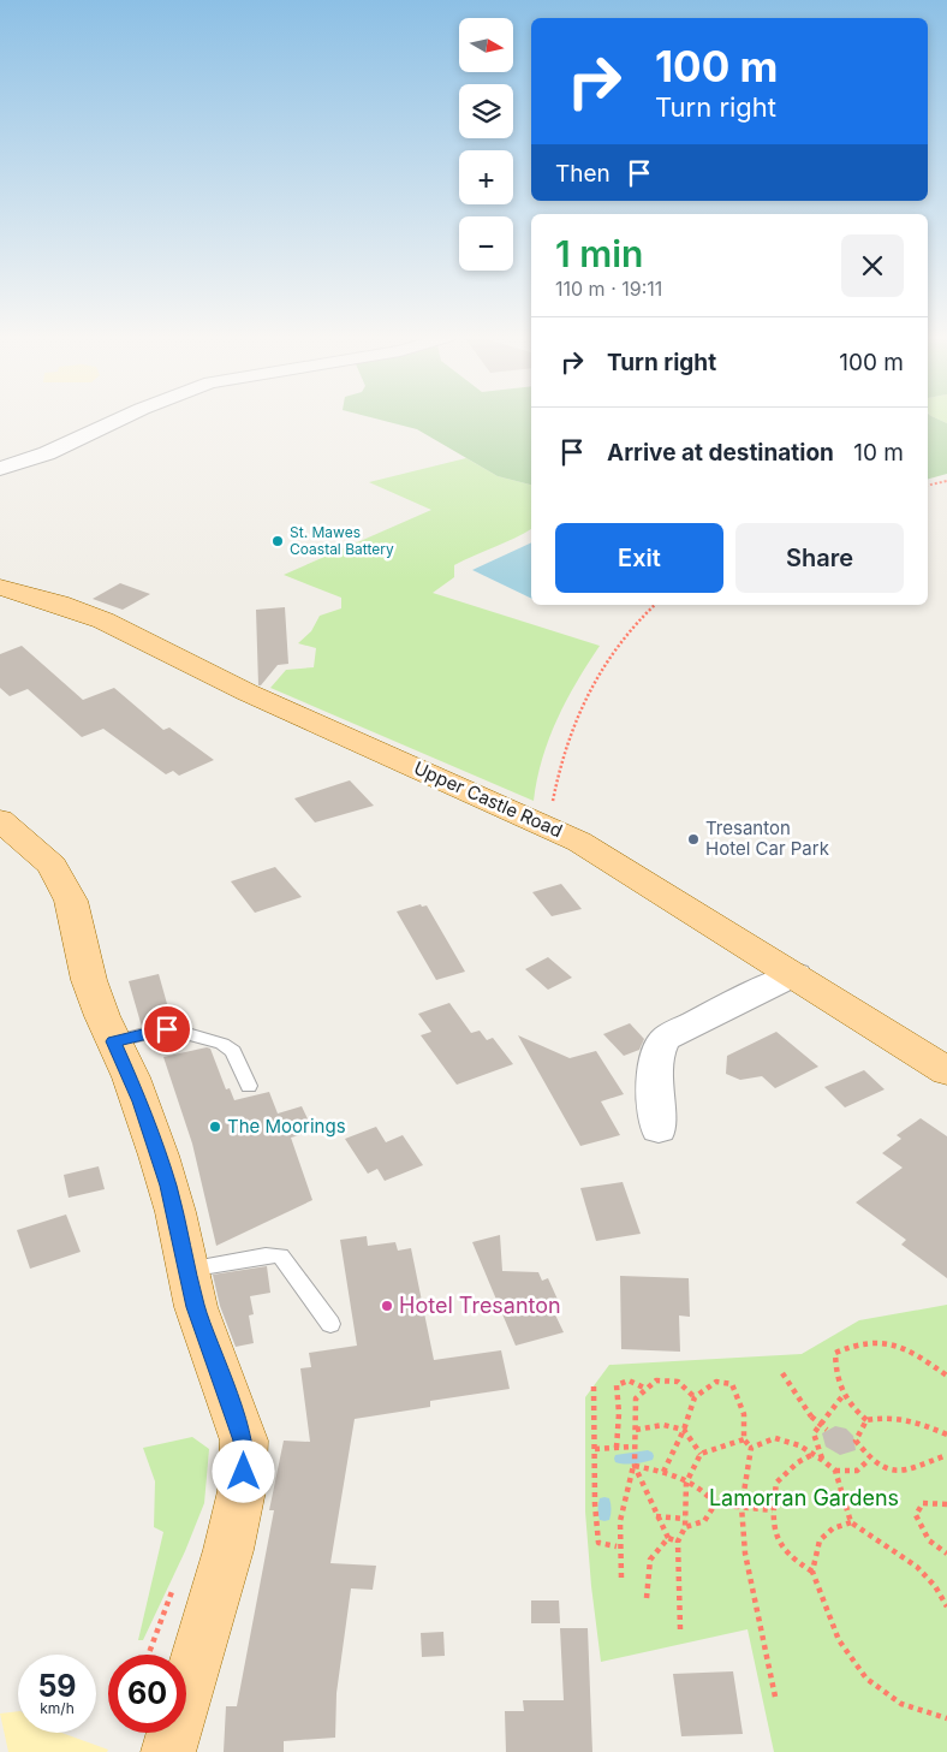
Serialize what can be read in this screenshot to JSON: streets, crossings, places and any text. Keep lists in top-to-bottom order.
{
  "streets": {
    "main road": ["Upper Castle Road"]
  },
  "parks": ["Lamorran Gardens"],
  "places": [
    "St. Mawes Coastal Battery",
    "Tresanton Hotel Car Park",
    "The Moorings",
    "Hotel Tresanton"
  ],
  "north": "right",
  "page": {
    "map_buttons": ["+", "−"],
    "turn": ["100 m", "Turn right"],
    "then": "Then",
    "heading": ["1 min", "110 m · 19:11"],
    "list": [
      {
        "name": "Turn right",
        "value": "100 m"
      },
      {
        "name": "Arrive at destination",
        "value": "10 m"
      }
    ],
    "buttons": ["Exit", "Share"],
    "speed": "59 km/h",
    "limit": "60"
  }
}
